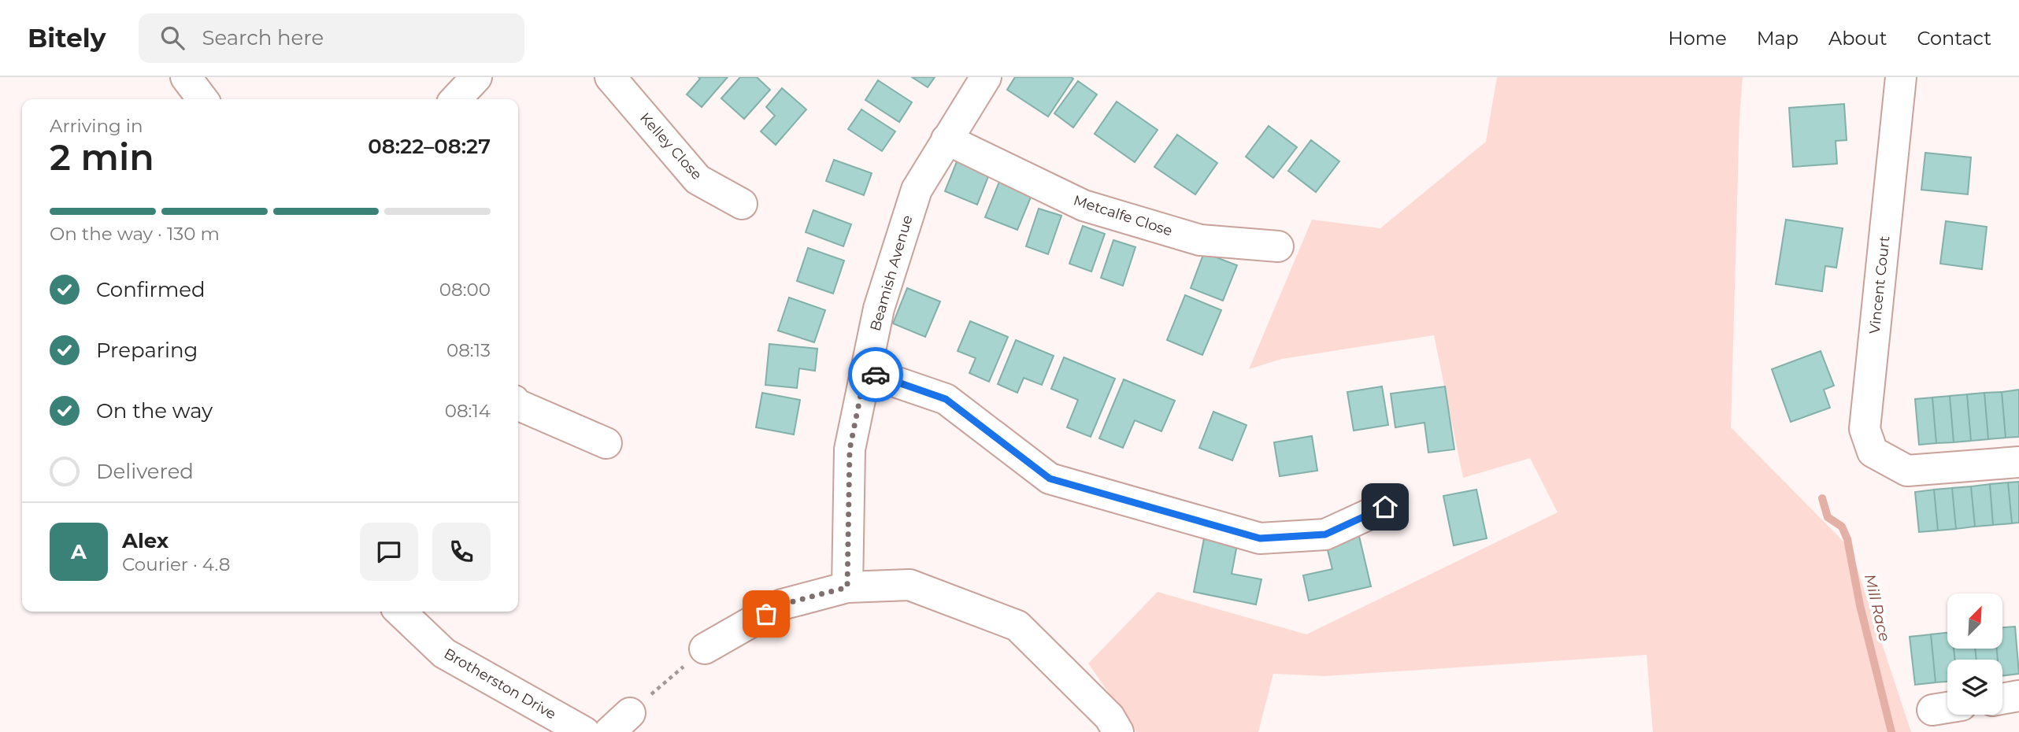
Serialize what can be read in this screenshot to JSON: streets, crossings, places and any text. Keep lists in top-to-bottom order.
{
  "streets": {
    "street": [
      "Kelley Close",
      "Metcalfe Close",
      "Beamish Avenue",
      "Vincent Court",
      "Brotherston Drive"
    ]
  },
  "crossings": [
    ["Metcalfe Close", "Beamish Avenue"]
  ],
  "water": ["Mill Race"],
  "north": "top right",
  "page": {
    "header": "Bitely",
    "search": "Search here",
    "nav": [
      "Home",
      "Map",
      "About",
      "Contact"
    ],
    "heading": ["2 min", "Arriving in", "08:22–08:27"],
    "panel": ["Alex", "Courier · 4.8"],
    "bar": "On the way · 130 m",
    "list": [
      ["Confirmed", "08:00"],
      ["Preparing", "08:13"],
      ["On the way", "08:14"],
      "Delivered"
    ],
    "round": "A"
  }
}
